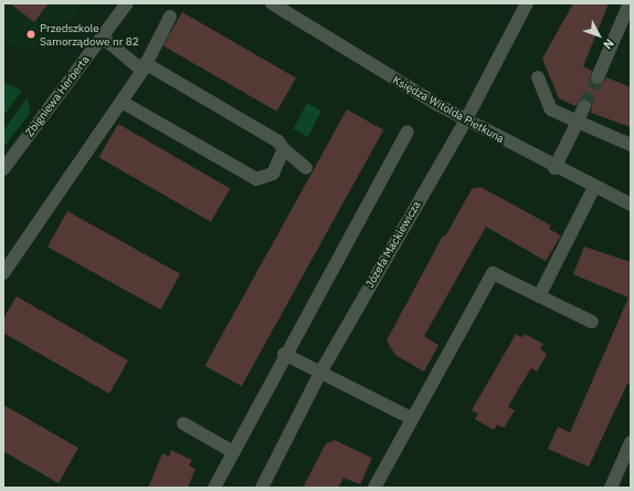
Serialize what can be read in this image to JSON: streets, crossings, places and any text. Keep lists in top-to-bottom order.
{
  "streets": {
    "street": ["Zbigniewa Herberta", "Księdza Witolda Pietkuna", "Józefa Mackiewicza"]
  },
  "crossings": [
    ["Księdza Witolda Pietkuna", "Józefa Mackiewicza"]
  ],
  "places": ["Przedszkole Samorządowe nr 82"],
  "north": "bottom right"
}
